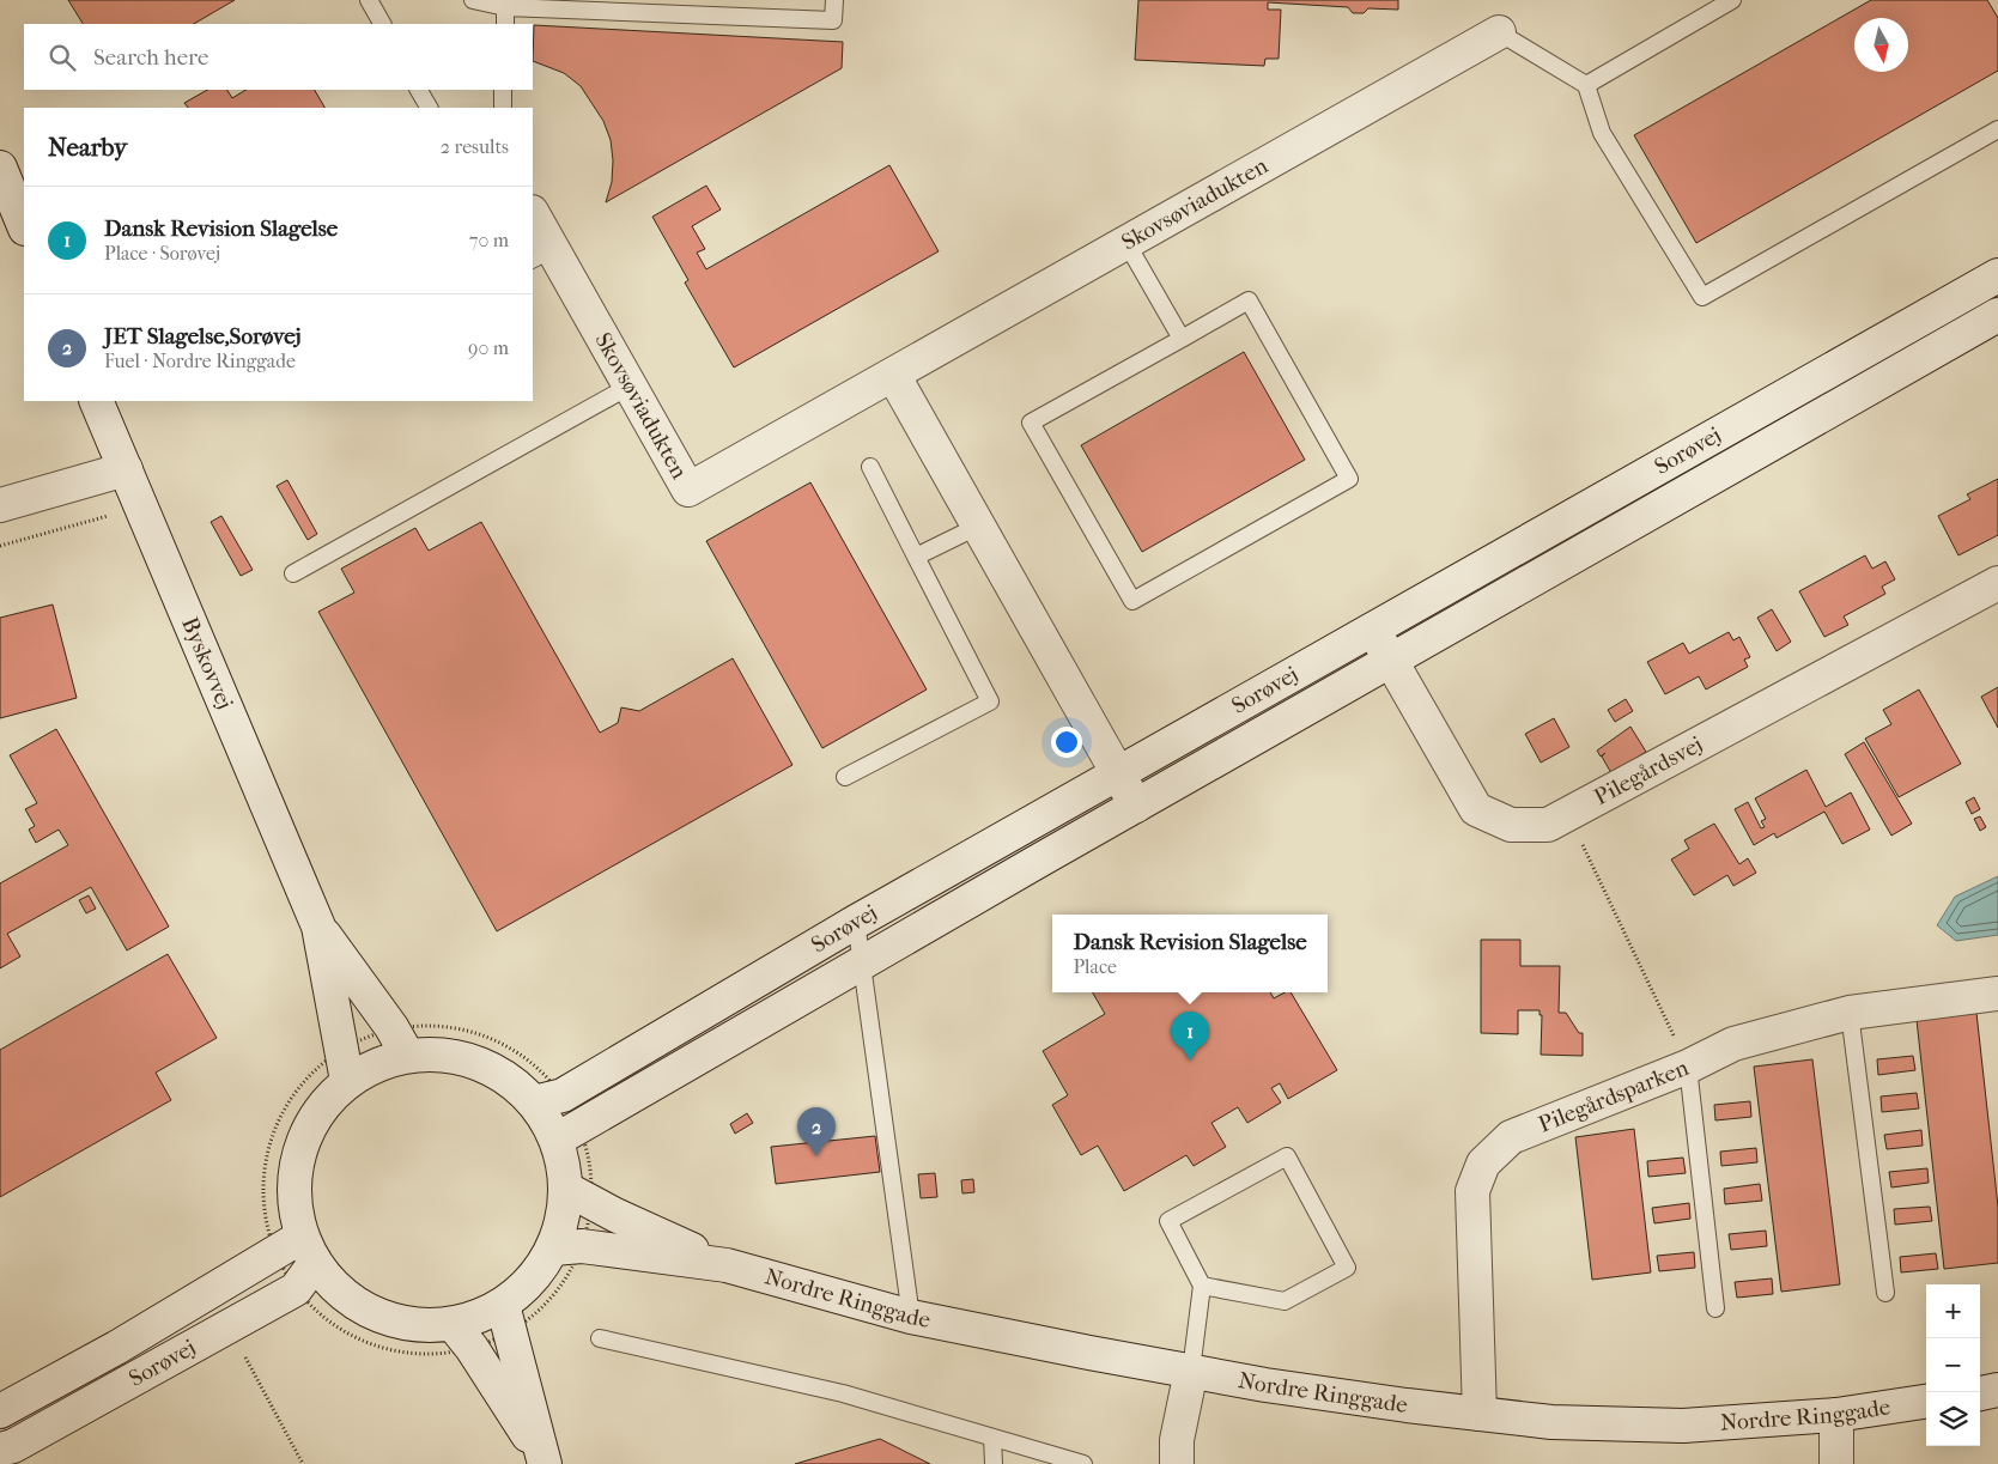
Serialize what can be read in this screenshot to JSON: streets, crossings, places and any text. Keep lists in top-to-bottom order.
{
  "streets": {
    "street": [
      "Skovsøviadukten",
      "Sorøvej",
      "Byskovvej",
      "Pilegårdsvej",
      "Pilegårdsparken",
      "Nordre Ringgade"
    ]
  },
  "crossings": [
    ["Sorøvej", "Pilegårdsvej"],
    ["Pilegårdsparken", "Nordre Ringgade"]
  ],
  "north": "bottom",
  "page": {
    "search": "Search here",
    "heading": ["Nearby", "2 results"],
    "list": [
      {
        "mark": "1",
        "name": "Dansk Revision Slagelse",
        "note": "Place · Sorøvej",
        "value": "70 m"
      },
      {
        "mark": "2",
        "name": "JET Slagelse,Sorøvej",
        "note": "Fuel · Nordre Ringgade",
        "value": "90 m"
      }
    ],
    "popup": ["Dansk Revision Slagelse", "Place"],
    "pins": ["1", "2"],
    "map_buttons": ["+", "−"]
  }
}
